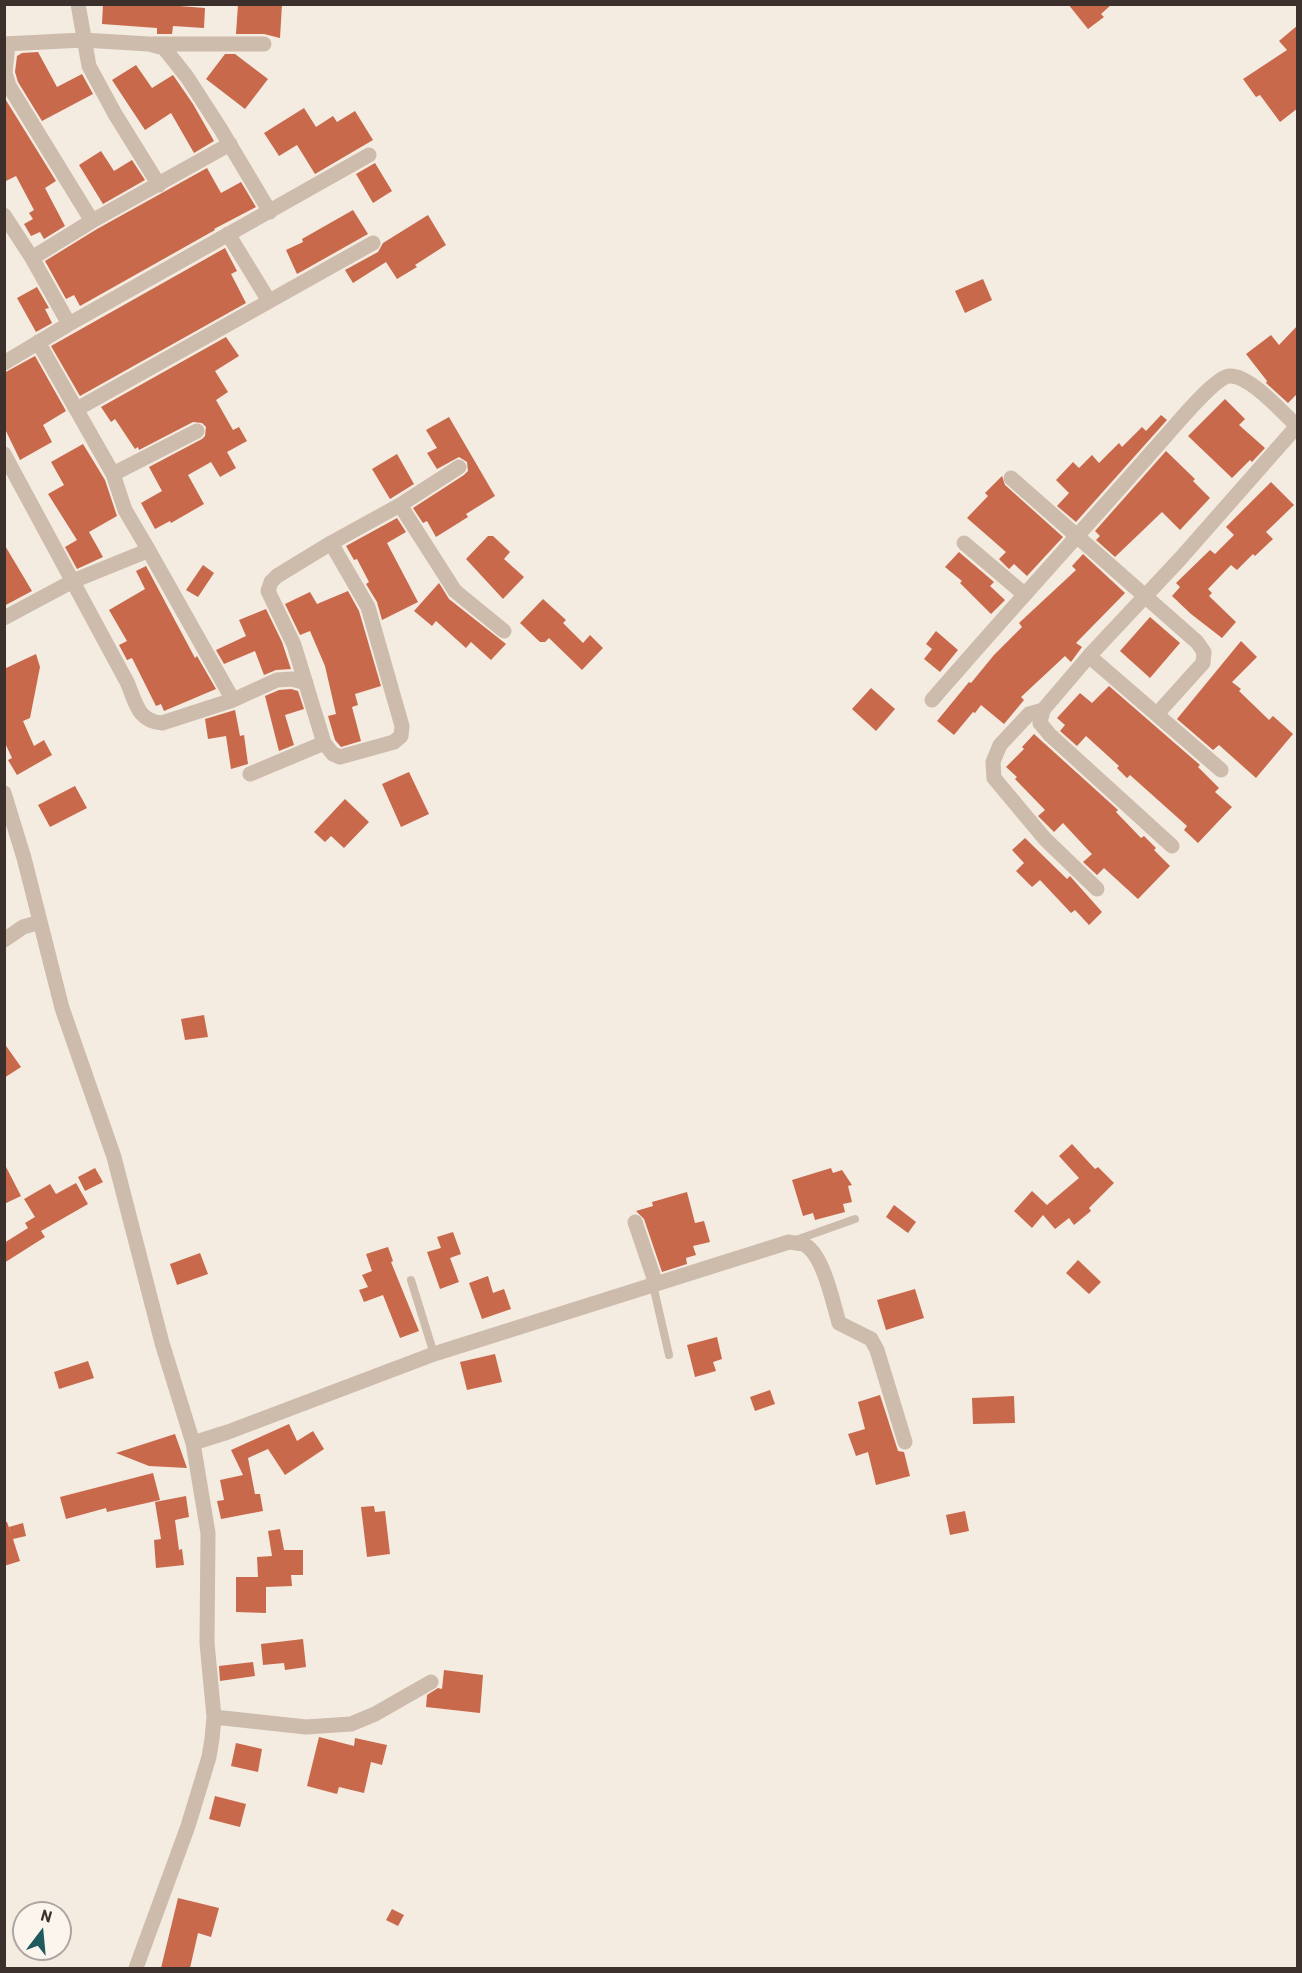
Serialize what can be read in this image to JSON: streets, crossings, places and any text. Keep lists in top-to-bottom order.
{
  "north": "top"
}
